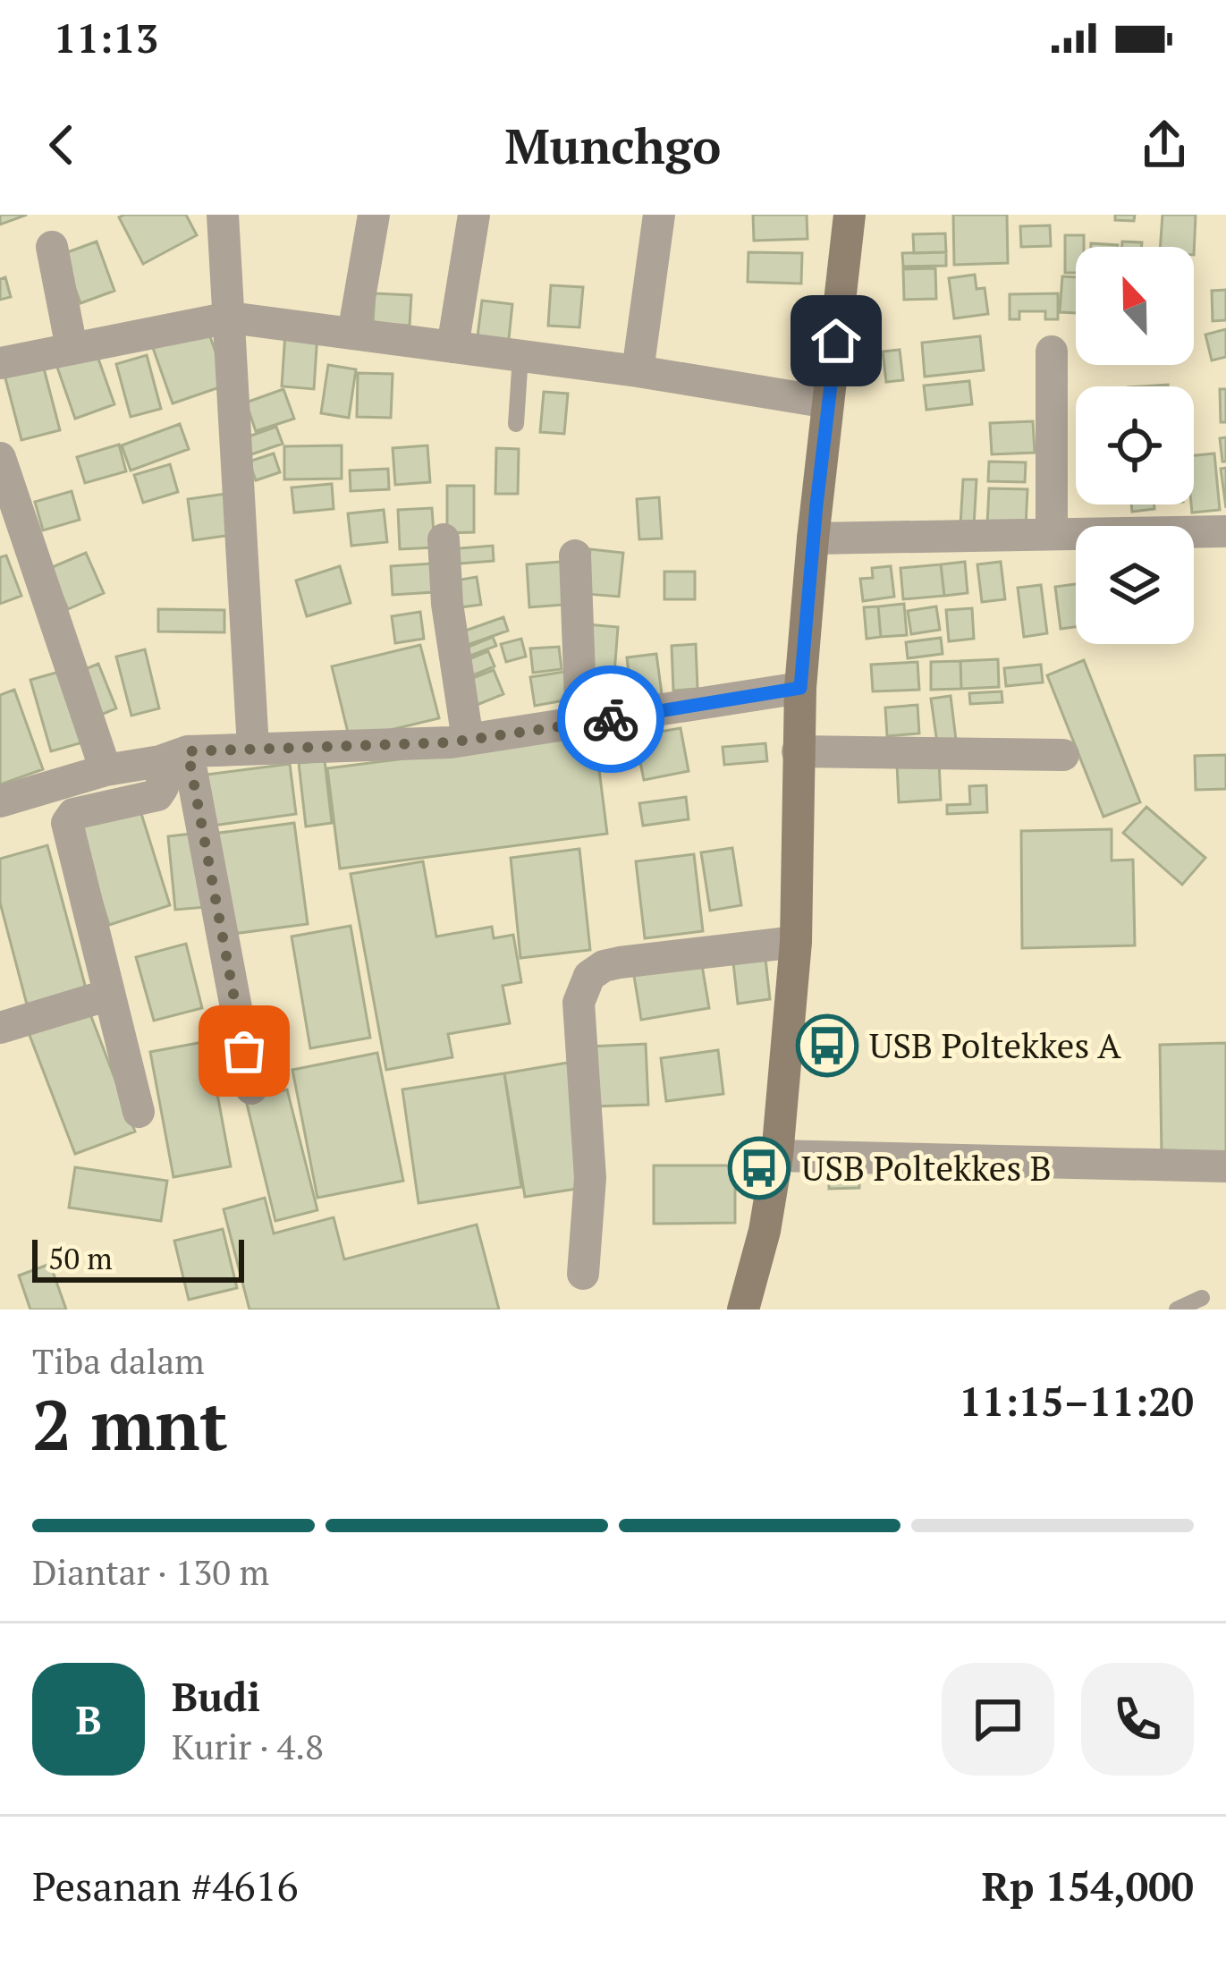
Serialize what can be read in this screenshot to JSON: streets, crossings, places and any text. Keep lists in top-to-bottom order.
{
  "places": {
    "bus stop": ["USB Poltekkes A", "USB Poltekkes B"]
  },
  "scale_bar": "50 m",
  "north": "top",
  "page": {
    "status": "11:13",
    "header": "Munchgo",
    "scale": "50 m",
    "heading": ["2 mnt", "Tiba dalam", "11:15–11:20"],
    "panel": [
      "Budi",
      "Kurir · 4.8",
      "Pesanan #4616",
      "Rp 154,000"
    ],
    "bar": "Diantar · 130 m",
    "round": "B"
  }
}
